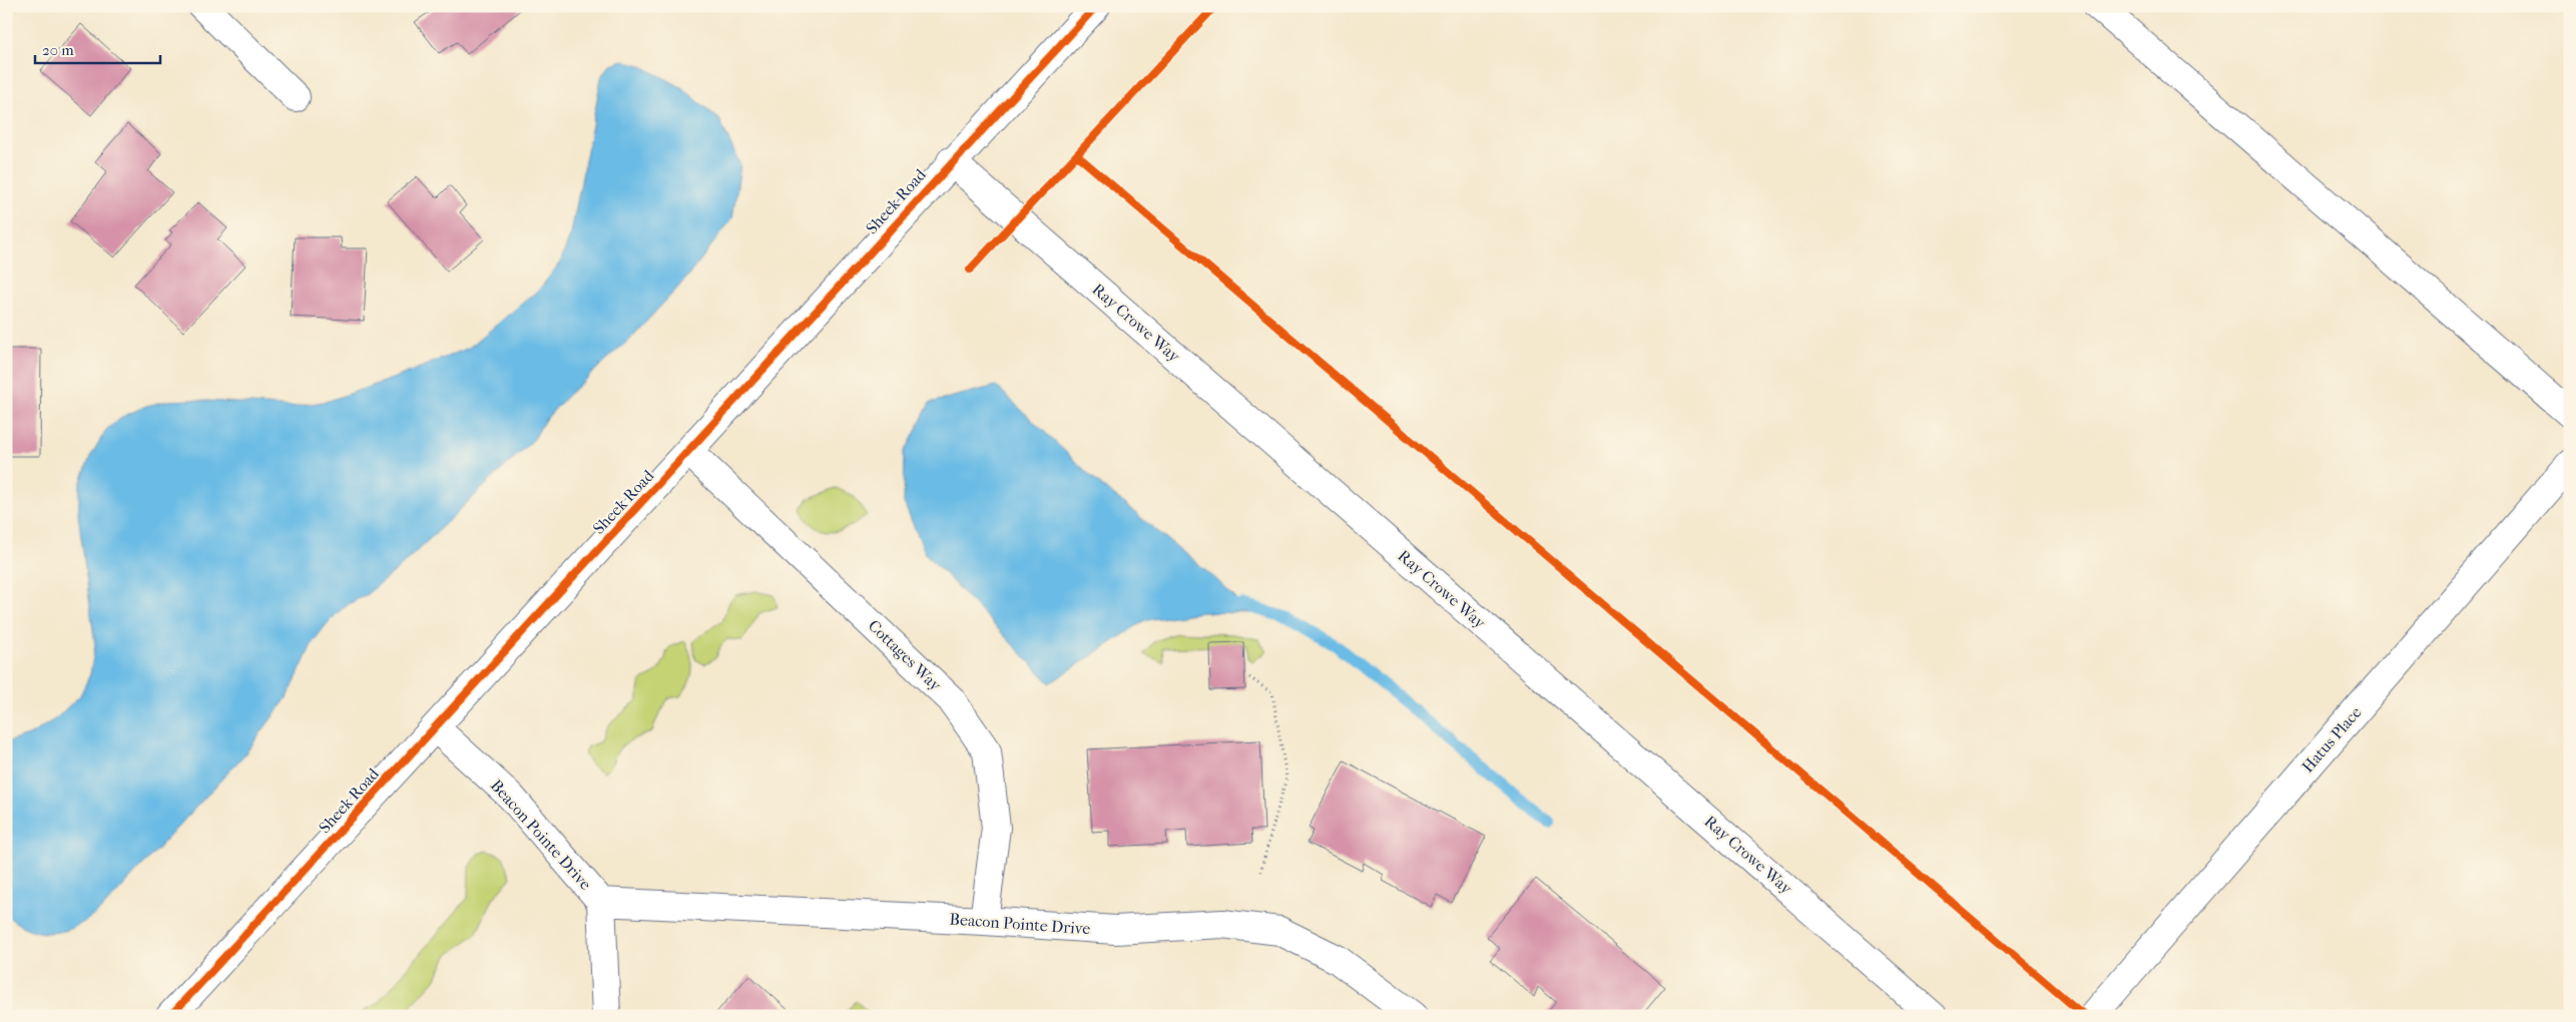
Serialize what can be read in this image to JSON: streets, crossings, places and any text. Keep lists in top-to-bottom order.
{
  "streets": {
    "street": [
      "Sheek Road",
      "Ray Crowe Way",
      "Cottages Way",
      "Hatus Place",
      "Beacon Pointe Drive"
    ]
  },
  "crossings": [
    ["Sheek Road", "Ray Crowe Way"],
    ["Sheek Road", "Cottages Way"],
    ["Sheek Road", "Beacon Pointe Drive"],
    ["Cottages Way", "Beacon Pointe Drive"]
  ],
  "scale_bar": "20 m"
}
